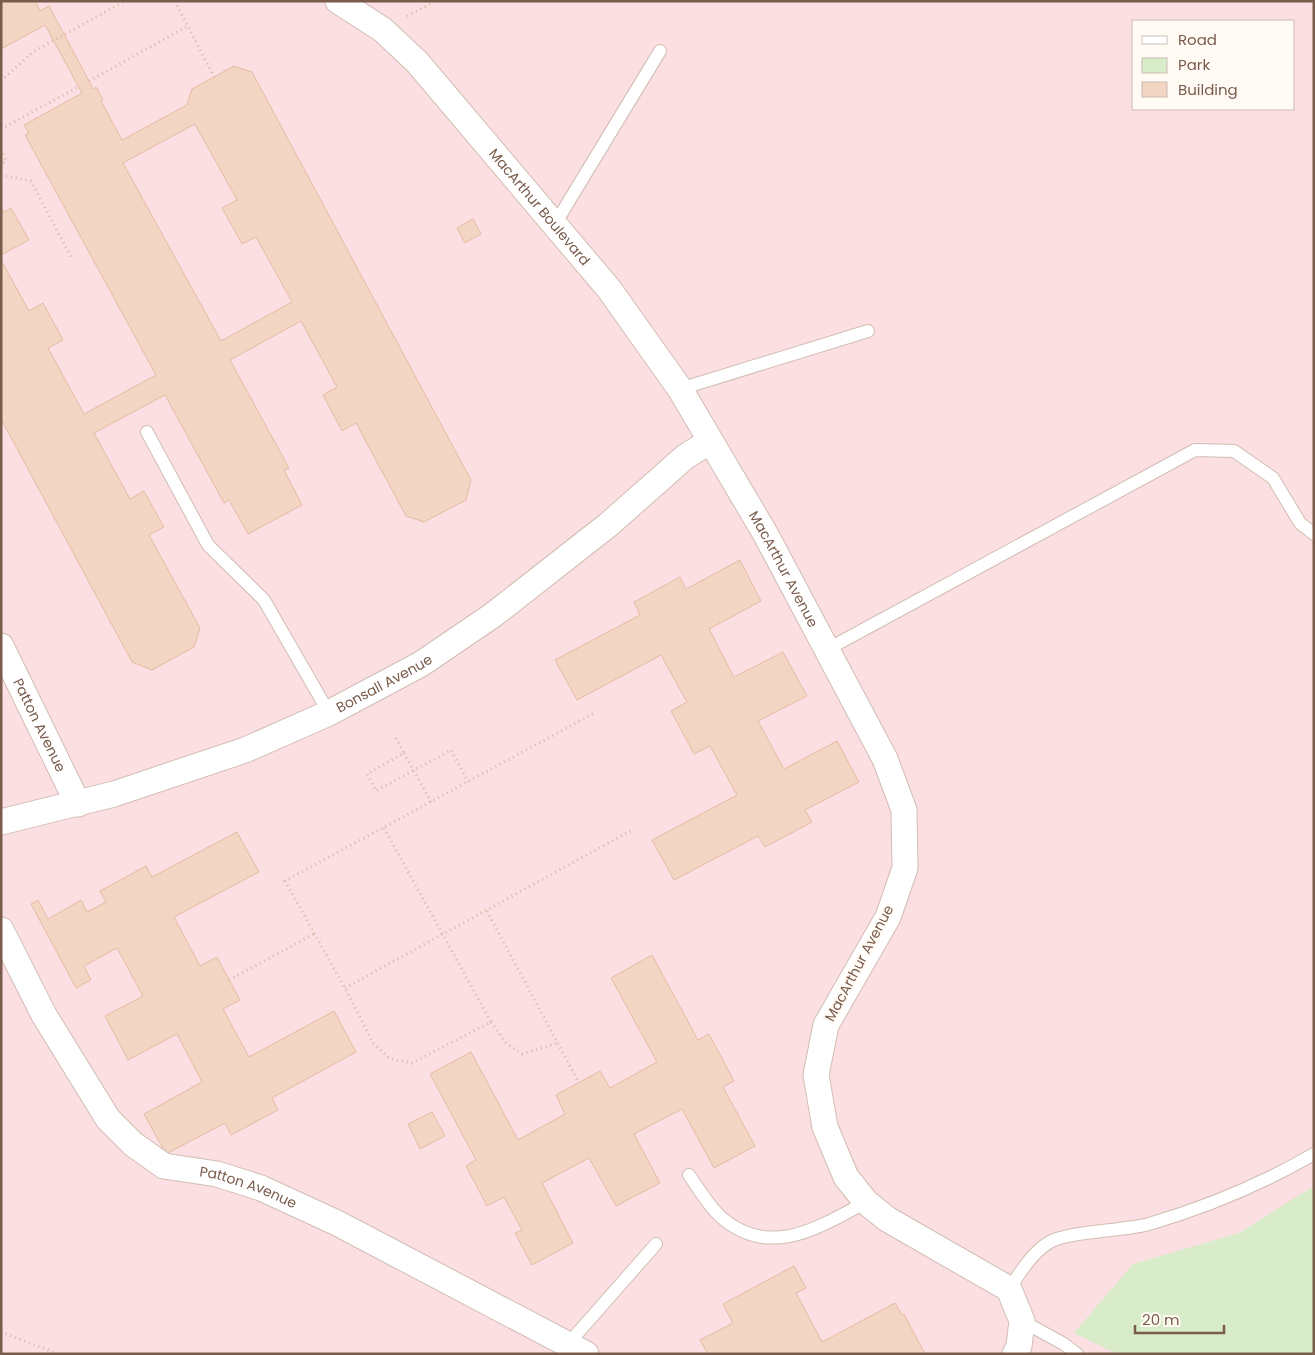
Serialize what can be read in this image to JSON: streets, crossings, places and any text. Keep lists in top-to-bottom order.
{
  "streets": {
    "street": [
      "MacArthur Boulevard",
      "MacArthur Avenue",
      "Bonsall Avenue",
      "Patton Avenue"
    ]
  },
  "crossings": [
    ["MacArthur Boulevard", "MacArthur Avenue"],
    ["MacArthur Boulevard", "Bonsall Avenue"],
    ["MacArthur Avenue", "Bonsall Avenue"],
    ["Bonsall Avenue", "Patton Avenue"]
  ],
  "legend": ["Road", "Park", "Building"],
  "scale_bar": "20 m"
}
